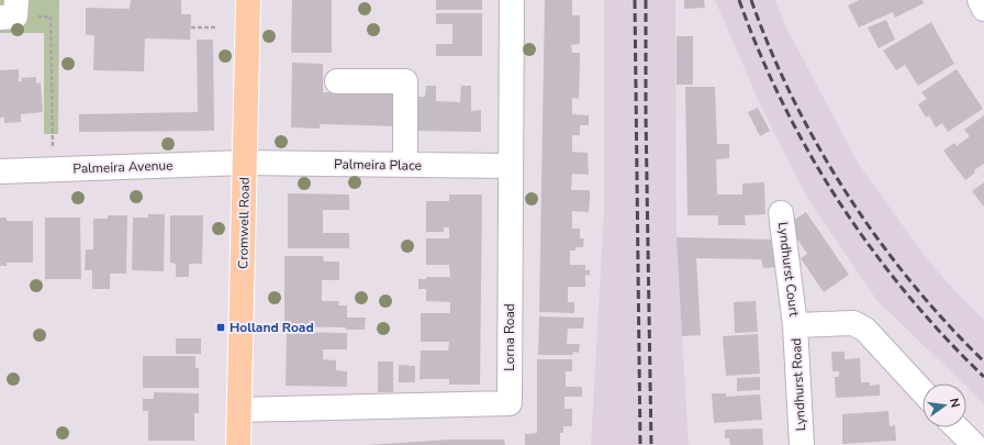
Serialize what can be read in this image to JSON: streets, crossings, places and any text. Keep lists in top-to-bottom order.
{
  "streets": {
    "main road": ["Cromwell Road"],
    "street": [
      "Palmeira Place",
      "Palmeira Avenue",
      "Lyndhurst Court",
      "Lorna Road",
      "Lyndhurst Road"
    ]
  },
  "crossings": [
    ["Palmeira Place", "Palmeira Avenue"],
    ["Palmeira Place", "Cromwell Road"],
    ["Palmeira Place", "Lorna Road"],
    ["Palmeira Avenue", "Cromwell Road"],
    ["Cromwell Road", "Lorna Road"],
    ["Lyndhurst Court", "Lyndhurst Road"]
  ],
  "places": {
    "transit": ["Holland Road"]
  },
  "north": "right"
}
